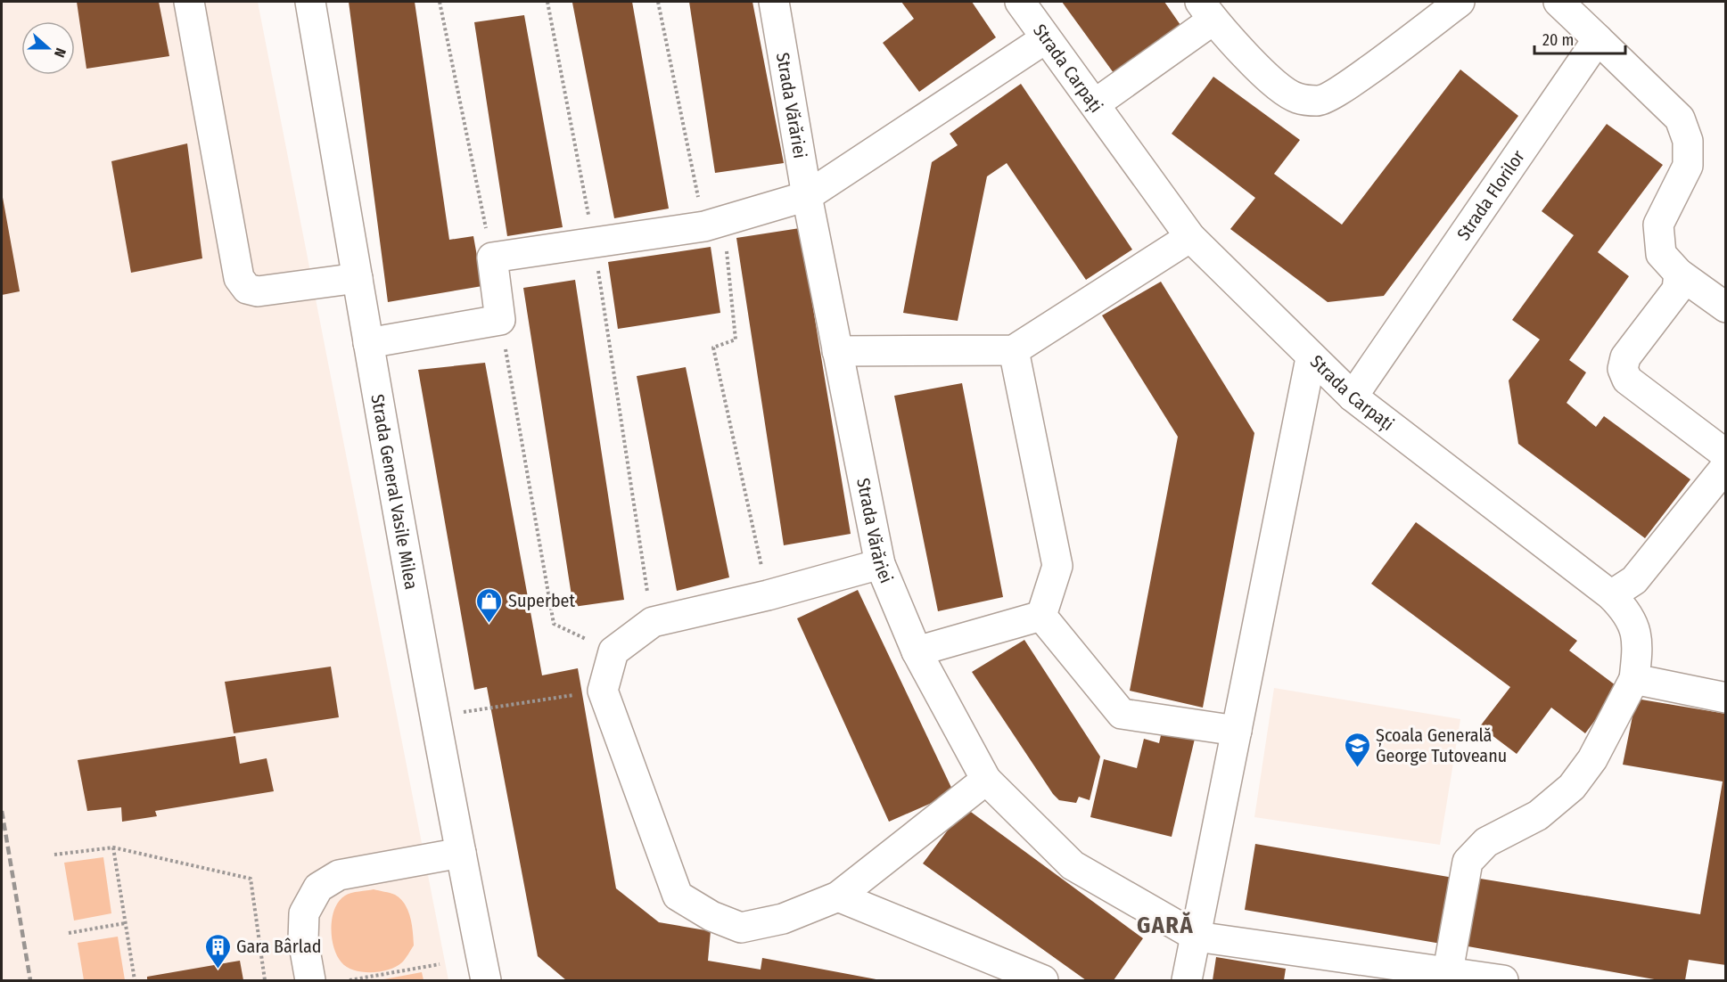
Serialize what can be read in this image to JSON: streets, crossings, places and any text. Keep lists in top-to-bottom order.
{
  "streets": {
    "street": [
      "Strada Carpați",
      "Strada Vărăriei",
      "Strada Florilor",
      "Strada General Vasile Milea"
    ]
  },
  "crossings": [
    ["Strada Carpați", "Strada Florilor"]
  ],
  "districts": ["GARĂ"],
  "places": {
    "shop": ["Superbet"],
    "school or university": ["Școala Generală George Tutoveanu"],
    "building": ["Gara Bârlad"]
  },
  "scale_bar": "20 m",
  "north": "right"
}
